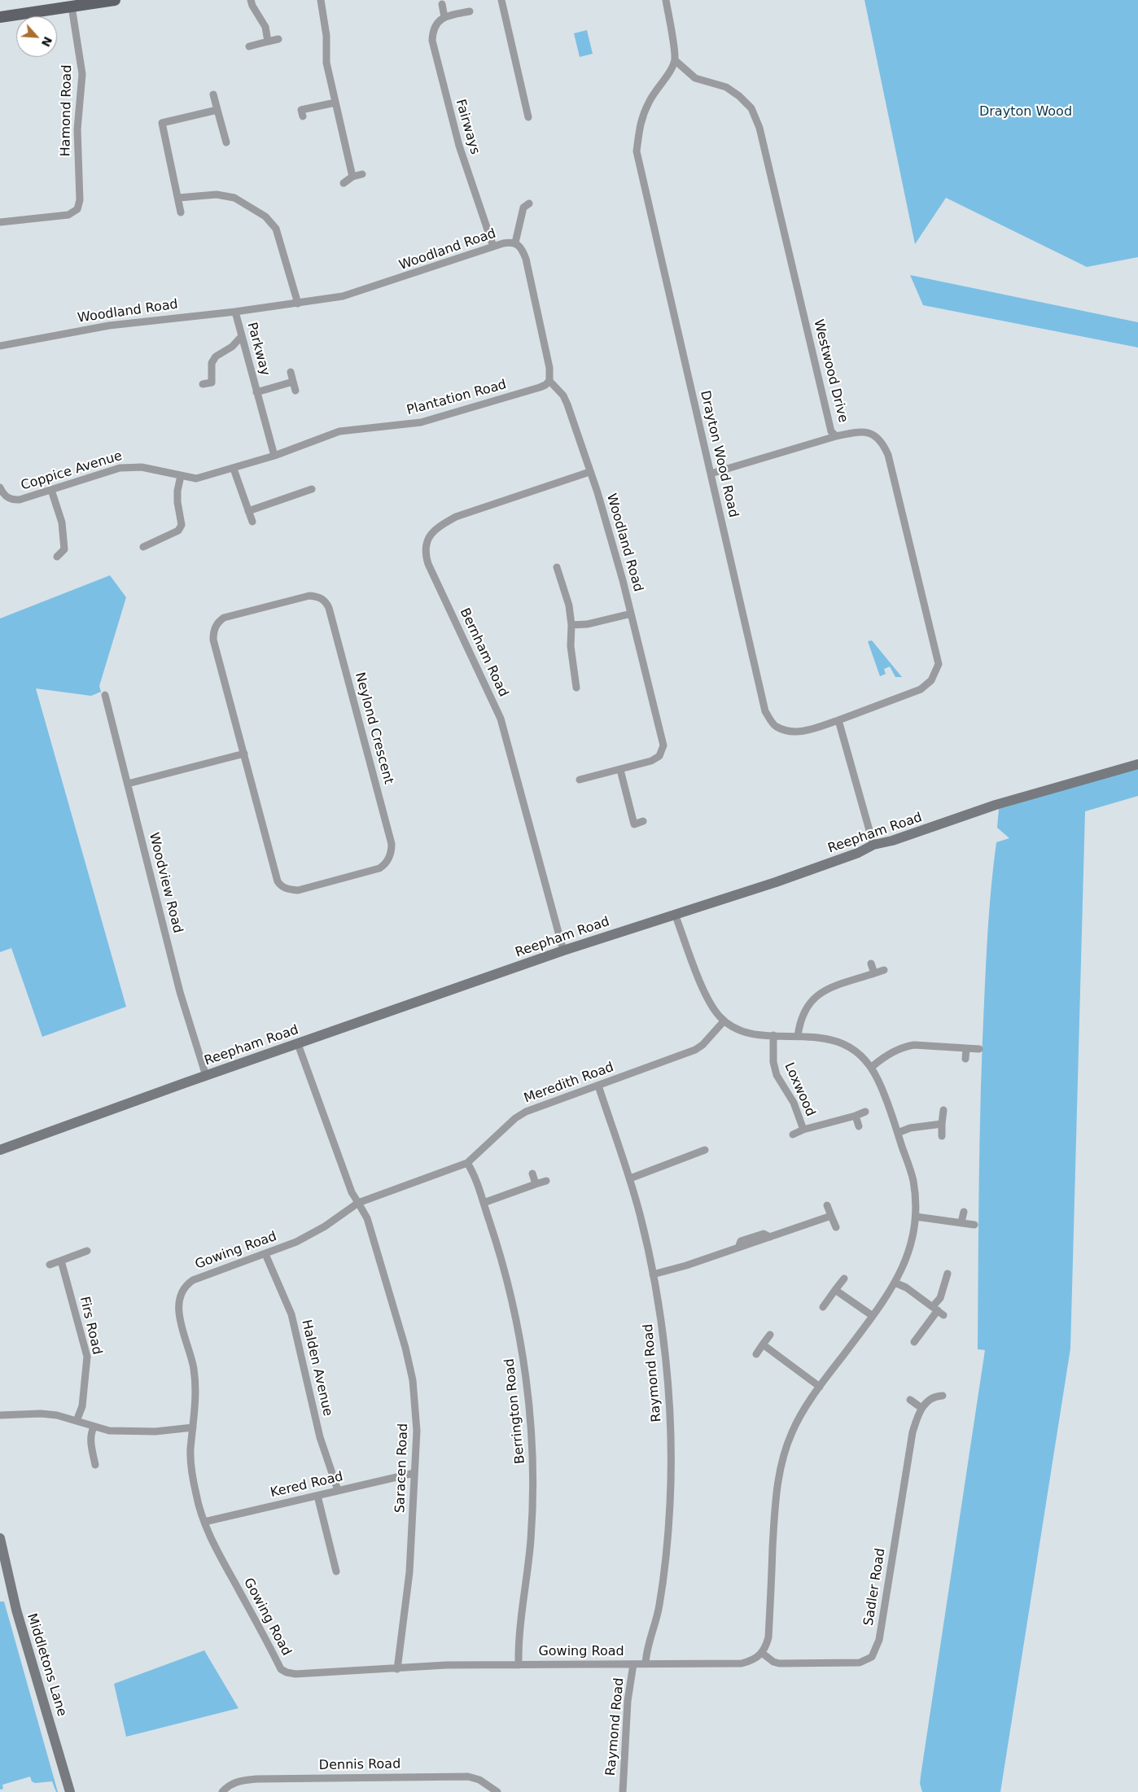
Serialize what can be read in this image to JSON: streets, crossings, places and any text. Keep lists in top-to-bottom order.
{
  "streets": {
    "street": [
      "Hamond Road",
      "Fairways",
      "Woodland Road",
      "Parkway",
      "Westwood Drive",
      "Plantation Road",
      "Drayton Wood Road",
      "Coppice Avenue",
      "Bernham Road",
      "Neylond Crescent",
      "Reepham Road",
      "Woodview Road",
      "Meredith Road",
      "Loxwood",
      "Gowing Road",
      "Firs Road",
      "Halden Avenue",
      "Raymond Road",
      "Berrington Road",
      "Saracen Road",
      "Kered Road",
      "Sadler Road",
      "Middletons Lane",
      "Dennis Road"
    ]
  },
  "crossings": [
    ["Fairways", "Woodland Road"],
    ["Woodland Road", "Parkway"],
    ["Woodland Road", "Plantation Road"],
    ["Woodland Road", "Bernham Road"],
    ["Parkway", "Plantation Road"],
    ["Parkway", "Coppice Avenue"],
    ["Westwood Drive", "Drayton Wood Road"],
    ["Plantation Road", "Coppice Avenue"],
    ["Bernham Road", "Reepham Road"],
    ["Reepham Road", "Woodview Road"],
    ["Meredith Road", "Gowing Road"],
    ["Meredith Road", "Raymond Road"],
    ["Meredith Road", "Berrington Road"],
    ["Meredith Road", "Saracen Road"],
    ["Gowing Road", "Halden Avenue"],
    ["Gowing Road", "Raymond Road"],
    ["Gowing Road", "Berrington Road"],
    ["Gowing Road", "Saracen Road"],
    ["Gowing Road", "Kered Road"],
    ["Gowing Road", "Sadler Road"],
    ["Halden Avenue", "Kered Road"],
    ["Saracen Road", "Kered Road"]
  ],
  "parks": ["Drayton Wood"],
  "north": "bottom right"
}
